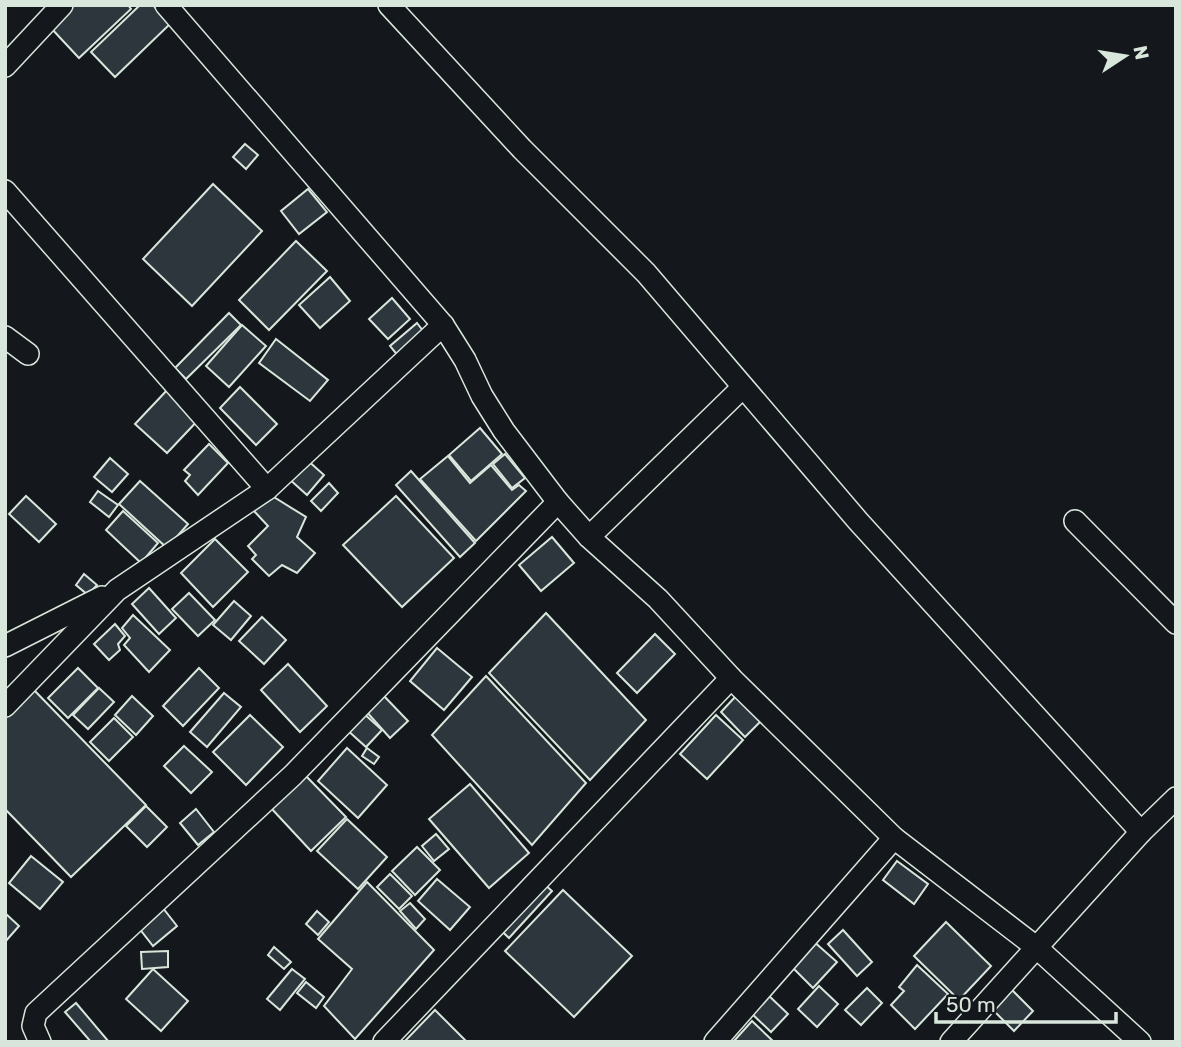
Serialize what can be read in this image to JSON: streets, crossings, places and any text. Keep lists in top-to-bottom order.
{
  "scale_bar": "50 m",
  "north": "right"
}
